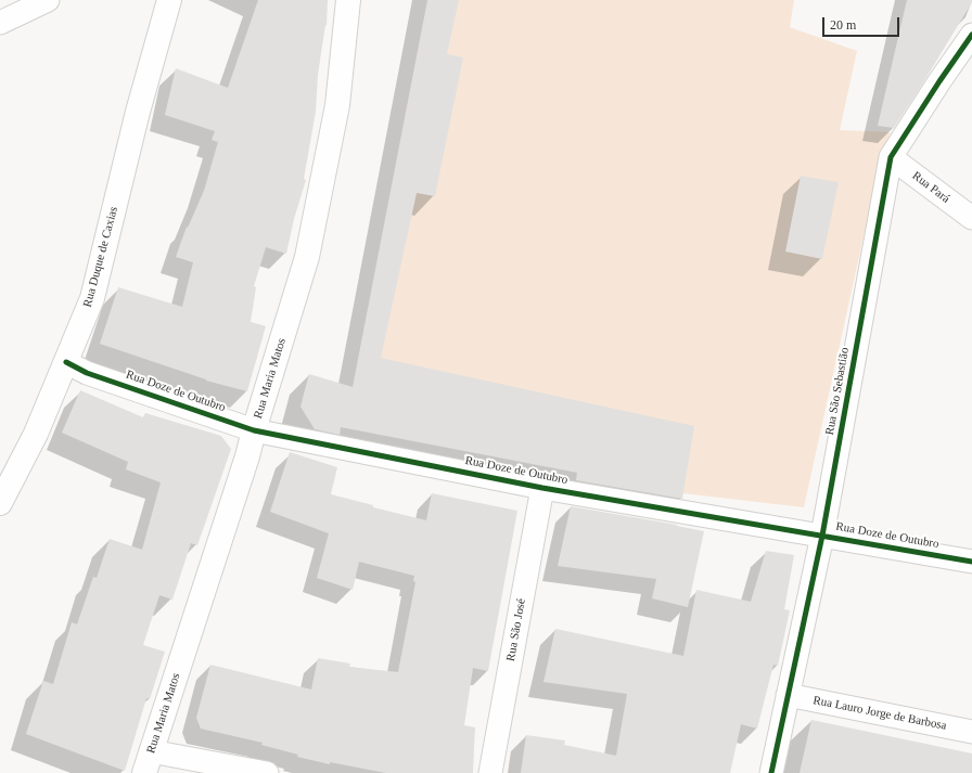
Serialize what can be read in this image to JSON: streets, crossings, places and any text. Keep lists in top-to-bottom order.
{
  "streets": {
    "main road": ["Rua Duque de Caxias", "Rua Maria Matos"],
    "street": [
      "Rua Pará",
      "Rua Doze de Outubro",
      "Rua São Sebastião",
      "Rua São José",
      "Rua Lauro Jorge de Barbosa"
    ]
  },
  "crossings": [
    ["Rua Pará", "Rua São Sebastião"],
    ["Rua Duque de Caxias", "Rua Doze de Outubro"],
    ["Rua Maria Matos", "Rua Doze de Outubro"],
    ["Rua Doze de Outubro", "Rua São Sebastião"],
    ["Rua Doze de Outubro", "Rua São José"],
    ["Rua São Sebastião", "Rua Lauro Jorge de Barbosa"]
  ],
  "scale_bar": "20 m"
}
